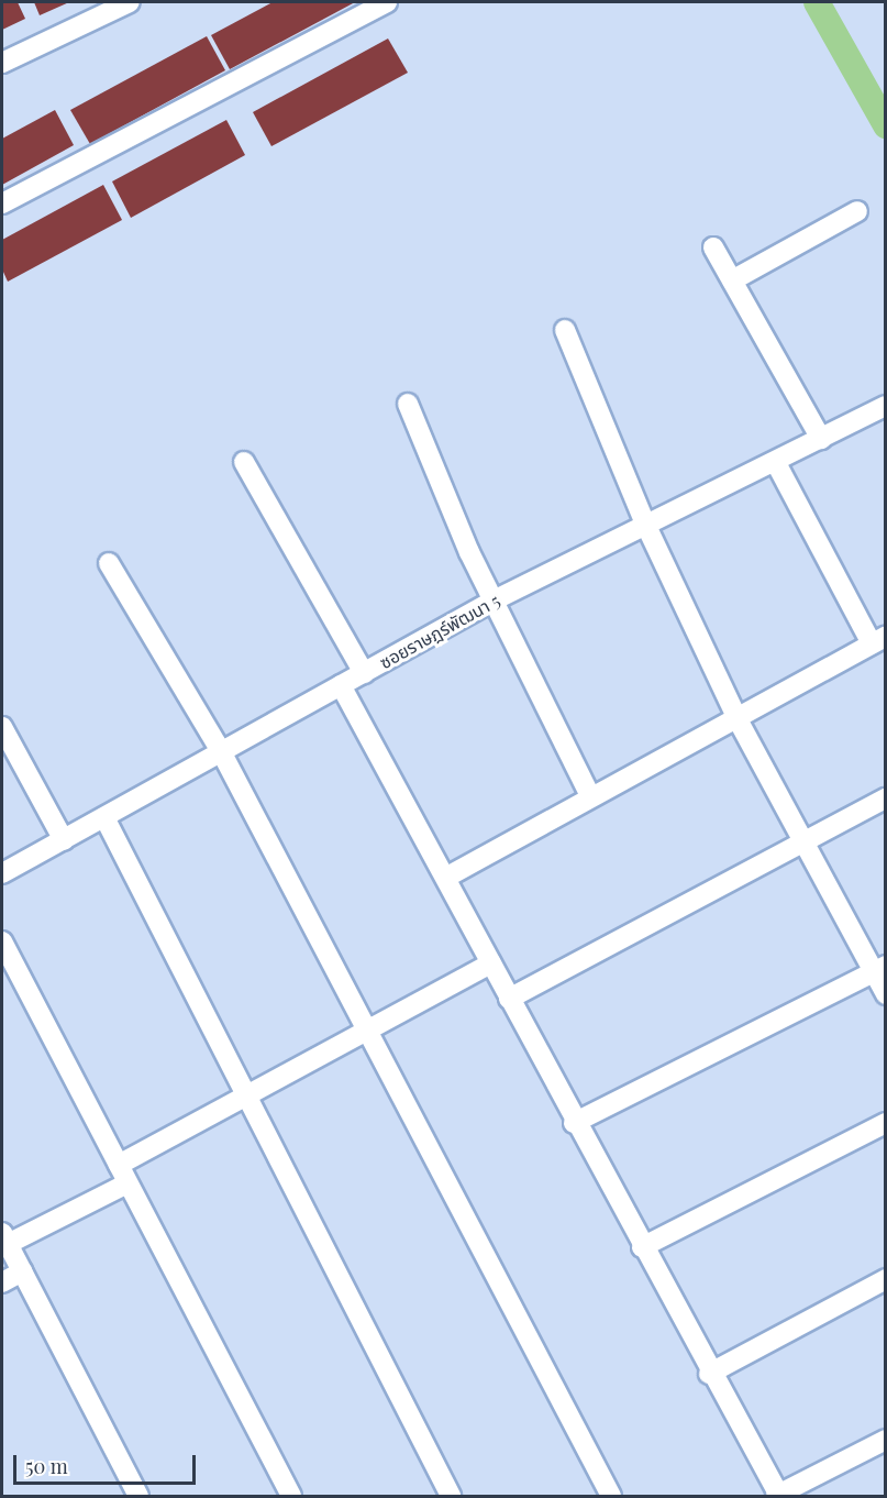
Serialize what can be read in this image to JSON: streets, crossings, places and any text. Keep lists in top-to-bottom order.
{
  "streets": {
    "street": ["ซอยราษฎร์พัฒนา 5"]
  },
  "scale_bar": "50 m"
}
